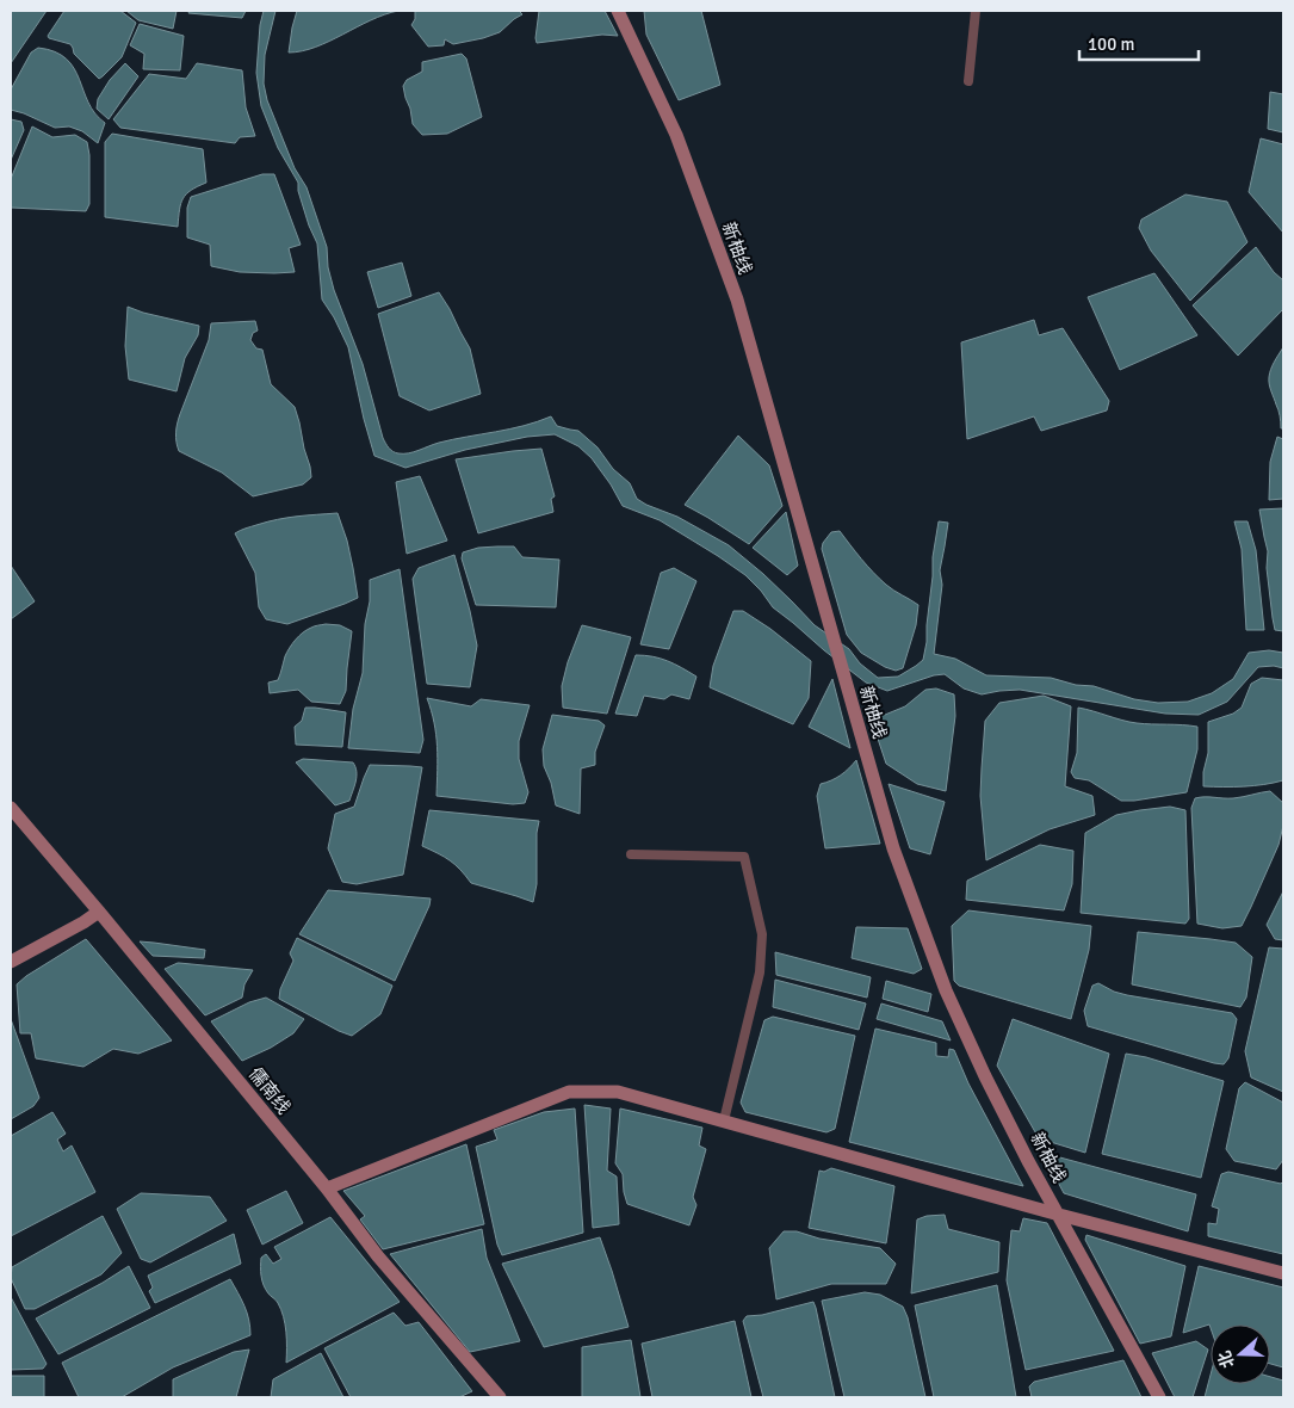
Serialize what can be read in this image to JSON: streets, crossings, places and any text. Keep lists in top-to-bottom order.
{
  "streets": {
    "street": ["新柚线", "儒南线"]
  },
  "scale_bar": "100 m",
  "north": "left"
}
